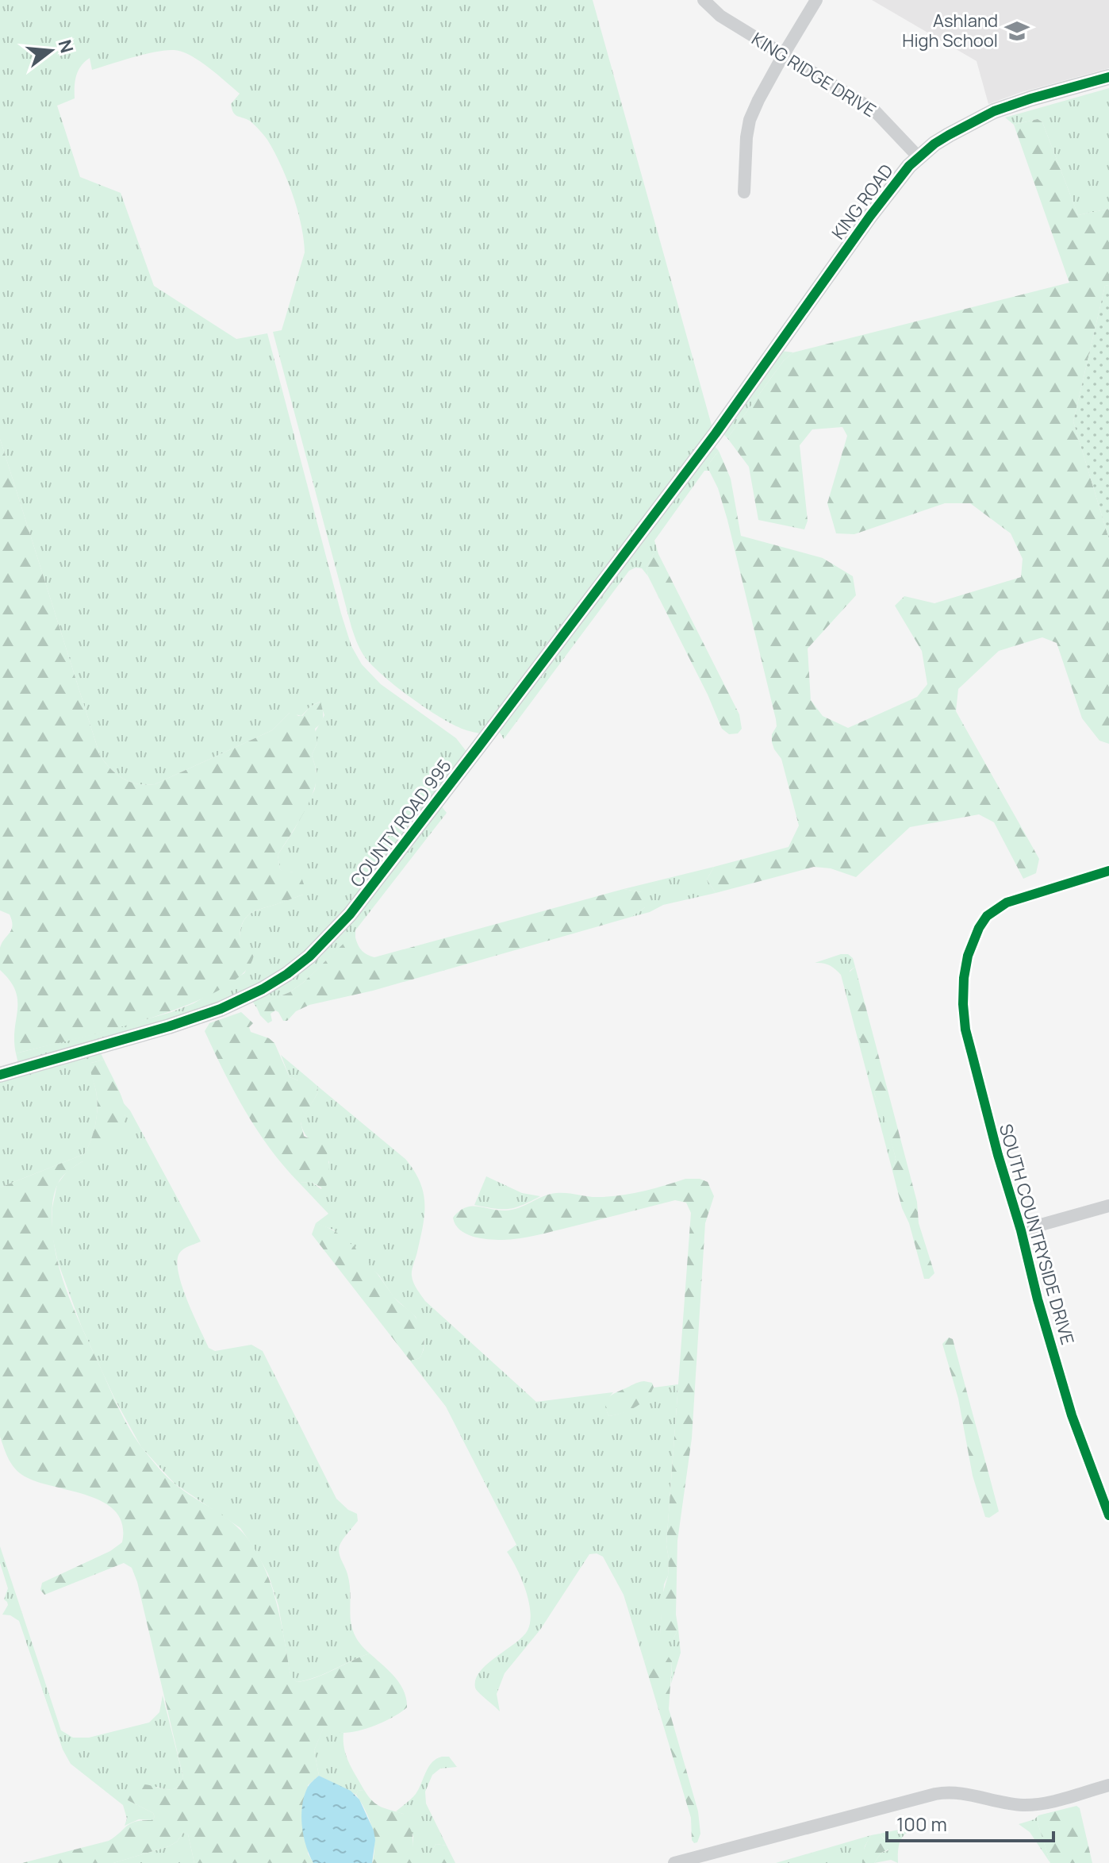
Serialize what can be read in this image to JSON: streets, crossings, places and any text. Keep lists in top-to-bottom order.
{
  "streets": {
    "street": [
      "KING RIDGE DRIVE",
      "KING ROAD",
      "COUNTY ROAD 995",
      "SOUTH COUNTRYSIDE DRIVE"
    ]
  },
  "crossings": [
    ["KING RIDGE DRIVE", "KING ROAD"],
    ["KING ROAD", "COUNTY ROAD 995"]
  ],
  "places": {
    "school or university": ["Ashland High School"]
  },
  "scale_bar": "100 m",
  "north": "right"
}
